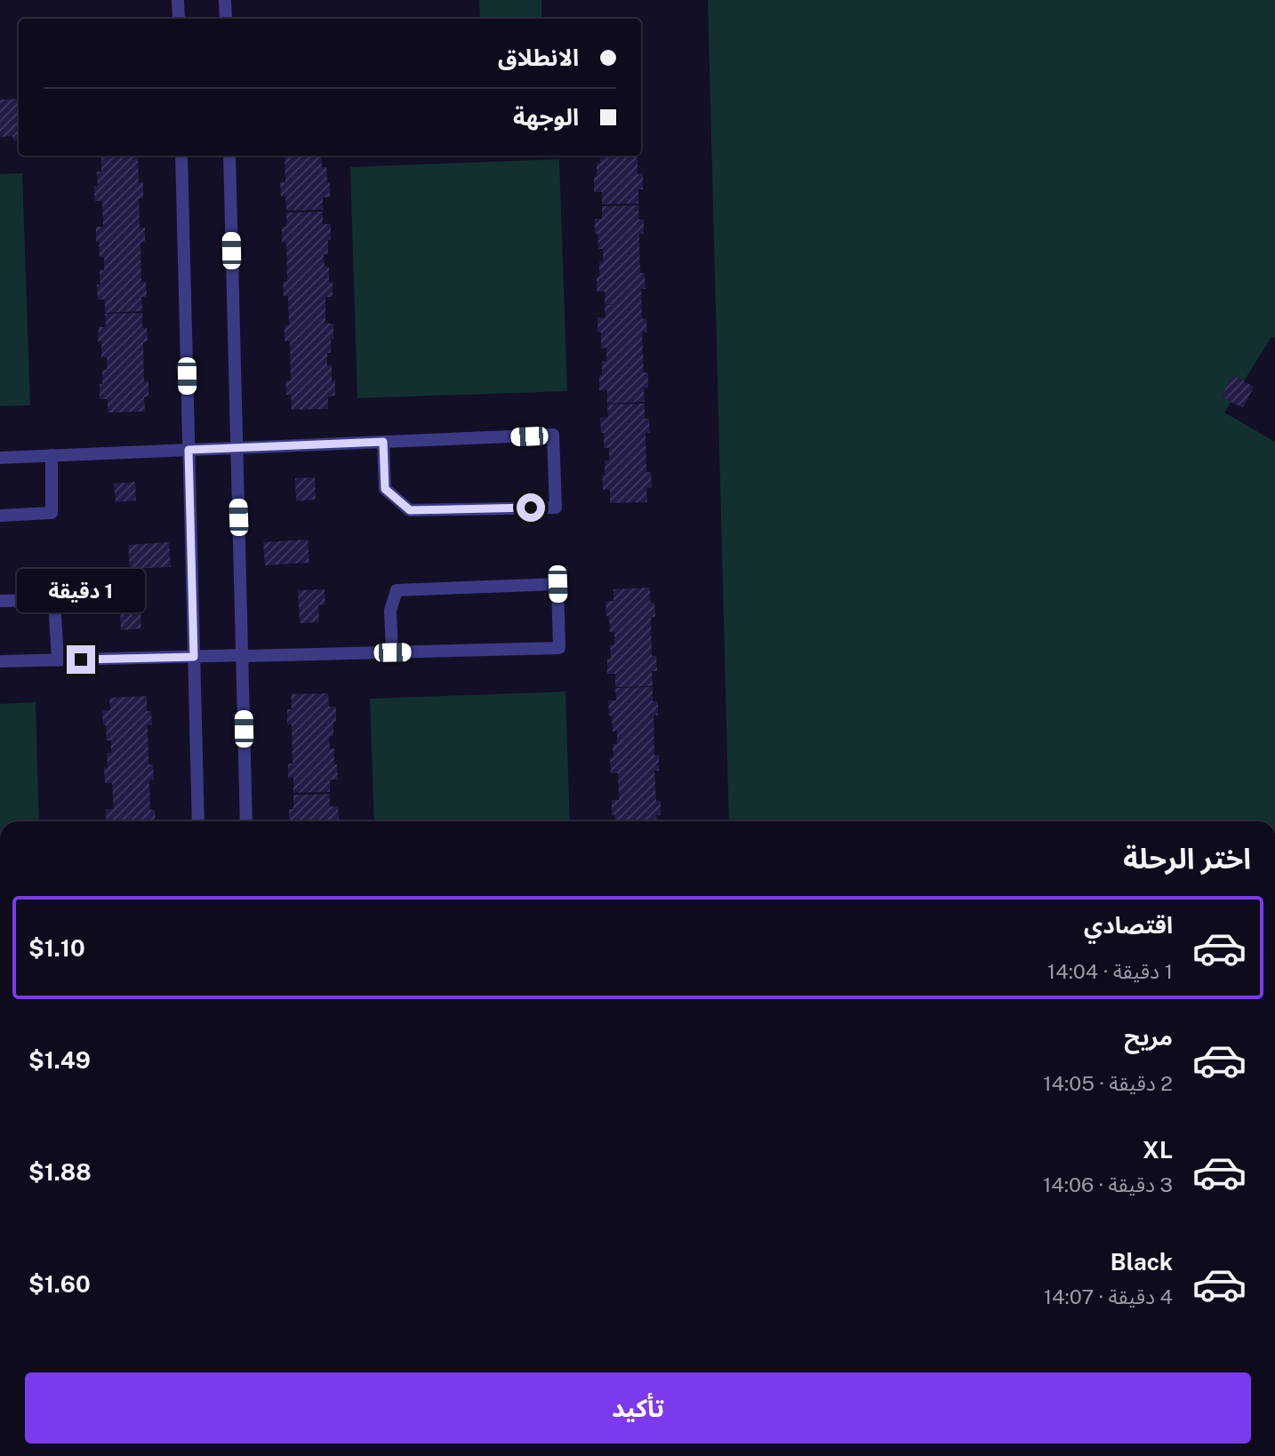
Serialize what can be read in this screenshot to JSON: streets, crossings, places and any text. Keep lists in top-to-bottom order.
{
  "page": {
    "banner": ["الانطلاق", "الوجهة"],
    "bubble": "1 دقيقة",
    "heading": "اختر الرحلة",
    "list": [
      {
        "name": "اقتصادي",
        "note": "1 دقيقة · 14:04",
        "value": "$1.10"
      },
      {
        "name": "مريح",
        "note": "2 دقيقة · 14:05",
        "value": "$1.49"
      },
      {
        "name": "XL",
        "note": "3 دقيقة · 14:06",
        "value": "$1.88"
      },
      {
        "name": "Black",
        "note": "4 دقيقة · 14:07",
        "value": "$1.60"
      }
    ],
    "buttons": "تأكيد"
  }
}
